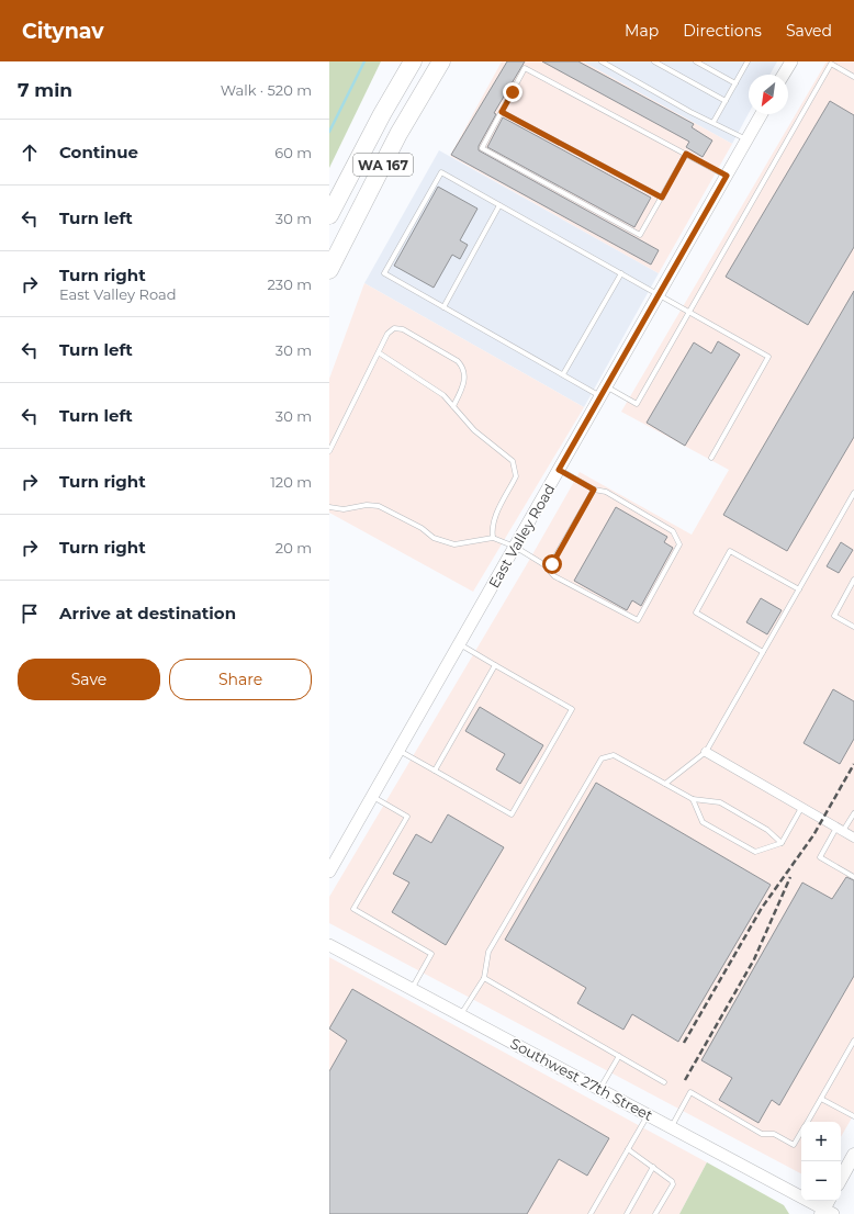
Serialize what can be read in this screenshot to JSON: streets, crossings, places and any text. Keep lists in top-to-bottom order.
{
  "streets": {
    "highway": ["WA 167"],
    "street": ["East Valley Road", "Southwest 27th Street"]
  },
  "north": "bottom left",
  "page": {
    "header": "Citynav",
    "nav": ["Map", "Directions", "Saved"],
    "heading": ["7 min", "Walk · 520 m"],
    "list": [
      ["Continue", "60 m"],
      ["Turn left", "30 m"],
      ["Turn right", "East Valley Road", "230 m"],
      ["Turn left", "30 m"],
      ["Turn left", "30 m"],
      ["Turn right", "120 m"],
      ["Turn right", "20 m"],
      "Arrive at destination"
    ],
    "buttons": ["Save", "Share"],
    "map_buttons": ["+", "−"]
  }
}
